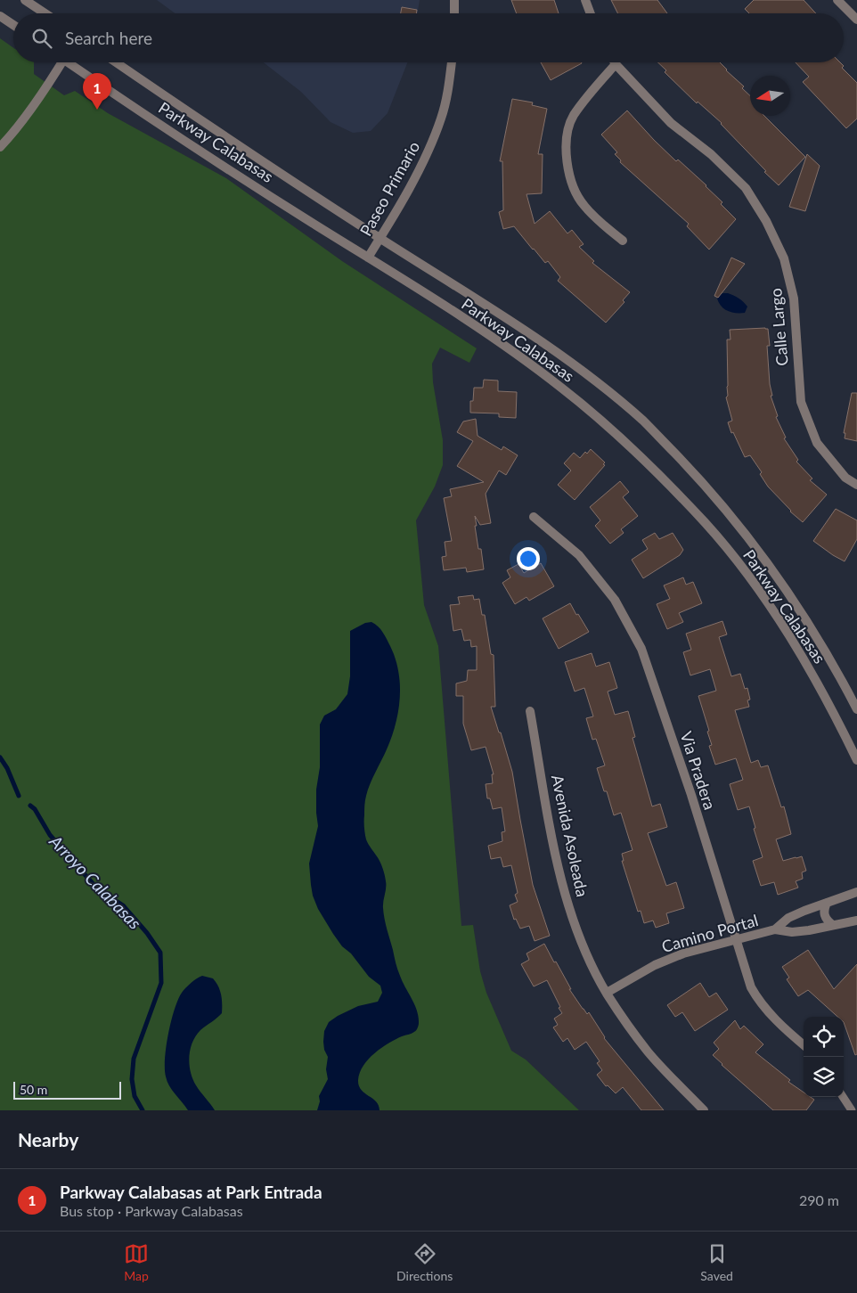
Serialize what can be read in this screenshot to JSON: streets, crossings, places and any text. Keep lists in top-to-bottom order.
{
  "streets": {
    "street": [
      "Parkway Calabasas",
      "Paseo Primario",
      "Calle Largo",
      "Via Pradera",
      "Avenida Asoleada",
      "Camino Portal"
    ]
  },
  "crossings": [
    ["Parkway Calabasas", "Paseo Primario"],
    ["Via Pradera", "Camino Portal"],
    ["Avenida Asoleada", "Camino Portal"]
  ],
  "water": ["Arroyo Calabasas"],
  "scale_bar": "50 m",
  "north": "left",
  "page": {
    "search": "Search here",
    "pins": "1",
    "scale": "50 m",
    "heading": "Nearby",
    "list": [
      {
        "mark": "1",
        "name": "Parkway Calabasas at Park Entrada",
        "note": "Bus stop · Parkway Calabasas",
        "value": "290 m"
      }
    ],
    "nav": ["Map", "Directions", "Saved"]
  }
}
